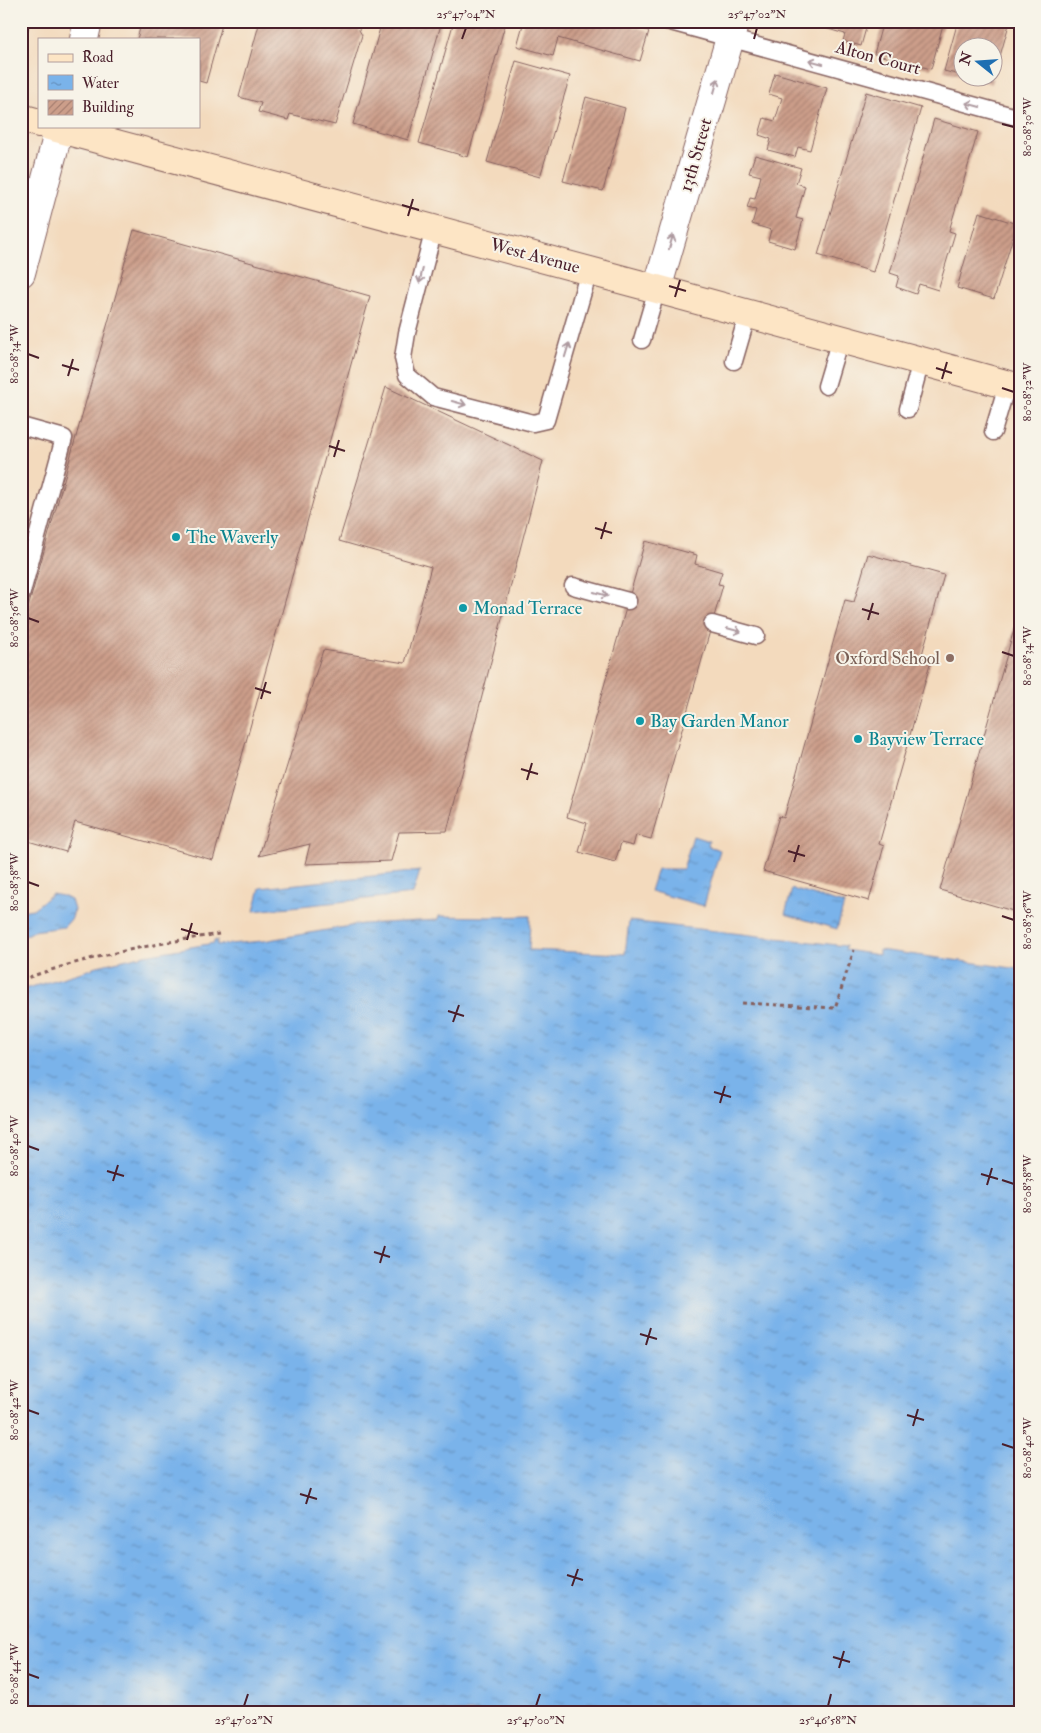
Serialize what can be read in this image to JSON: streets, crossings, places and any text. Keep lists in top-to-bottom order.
{
  "streets": {
    "street": ["13th Street", "West Avenue"],
    "lane": ["Alton Court"]
  },
  "crossings": [
    ["Alton Court", "13th Street"],
    ["13th Street", "West Avenue"]
  ],
  "one_way": ["Alton Court", "13th Street"],
  "places": [
    "The Waverly",
    "Monad Terrace",
    "Oxford School",
    "Bay Garden Manor",
    "Bayview Terrace"
  ],
  "legend": ["Road", "Water", "Building"],
  "north": "left",
  "coordinates": [
    "25°47'04\"N",
    "25°47'02\"N",
    "80°08'30\"W",
    "80°08'34\"W",
    "80°08'32\"W",
    "80°08'36\"W",
    "80°08'38\"W",
    "80°08'40\"W",
    "80°08'42\"W",
    "80°08'44\"W",
    "25°47'00\"N",
    "25°46'58\"N"
  ]
}
